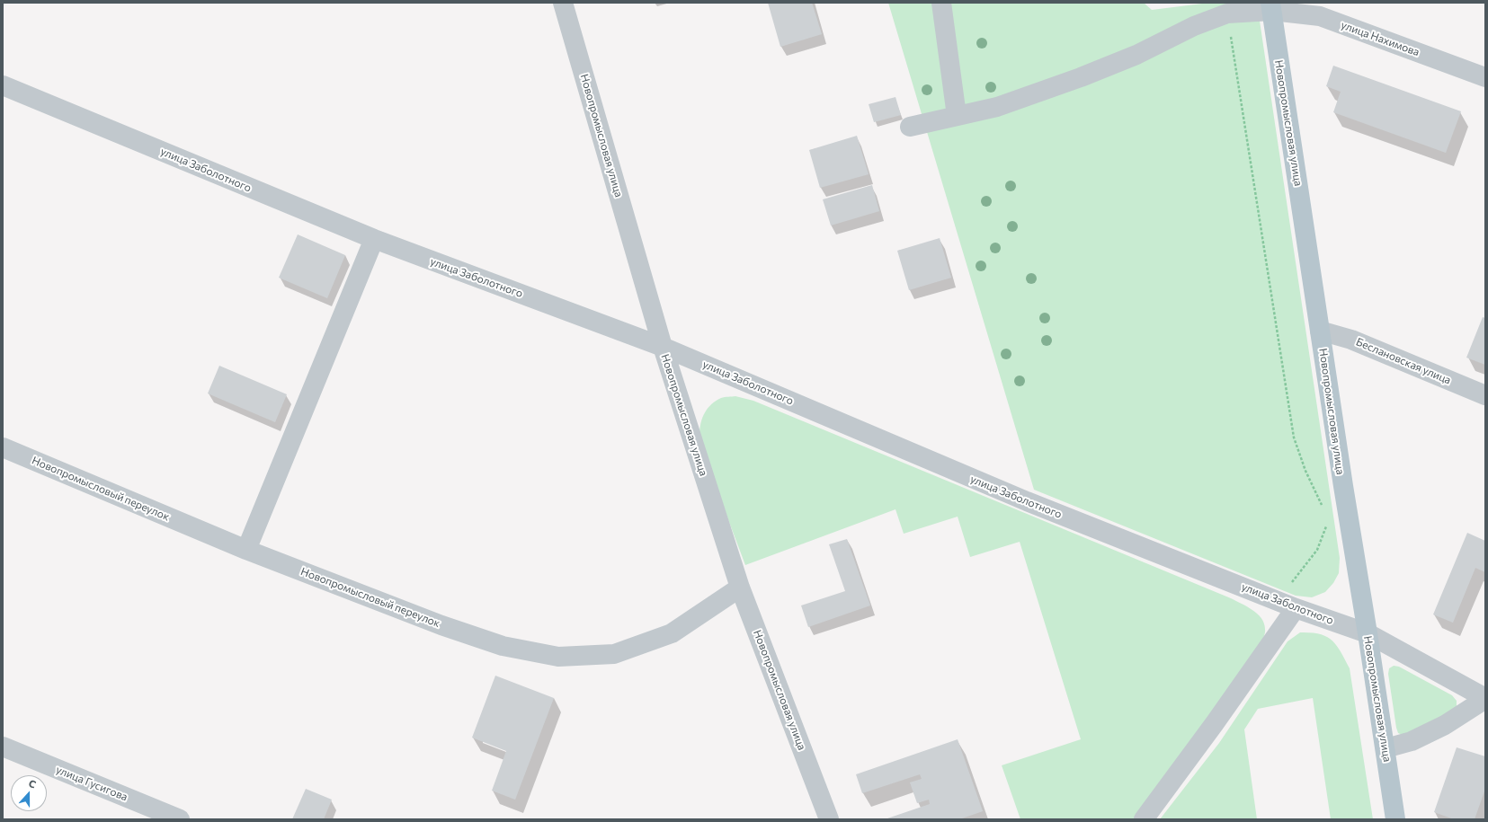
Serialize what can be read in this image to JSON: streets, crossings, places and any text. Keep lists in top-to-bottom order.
{
  "streets": {
    "main road": ["Новопромысловая улица"],
    "street": [
      "улица Нахимова",
      "улица Заболотного",
      "Беслановская улица",
      "Новопромысловый переулок",
      "улица Гусигова"
    ]
  },
  "crossings": [
    ["улица Нахимова", "Новопромысловая улица"],
    ["Новопромысловая улица", "улица Заболотного"],
    ["Новопромысловая улица", "Беслановская улица"],
    ["Новопромысловая улица", "Новопромысловый переулок"]
  ],
  "north": "top"
}
